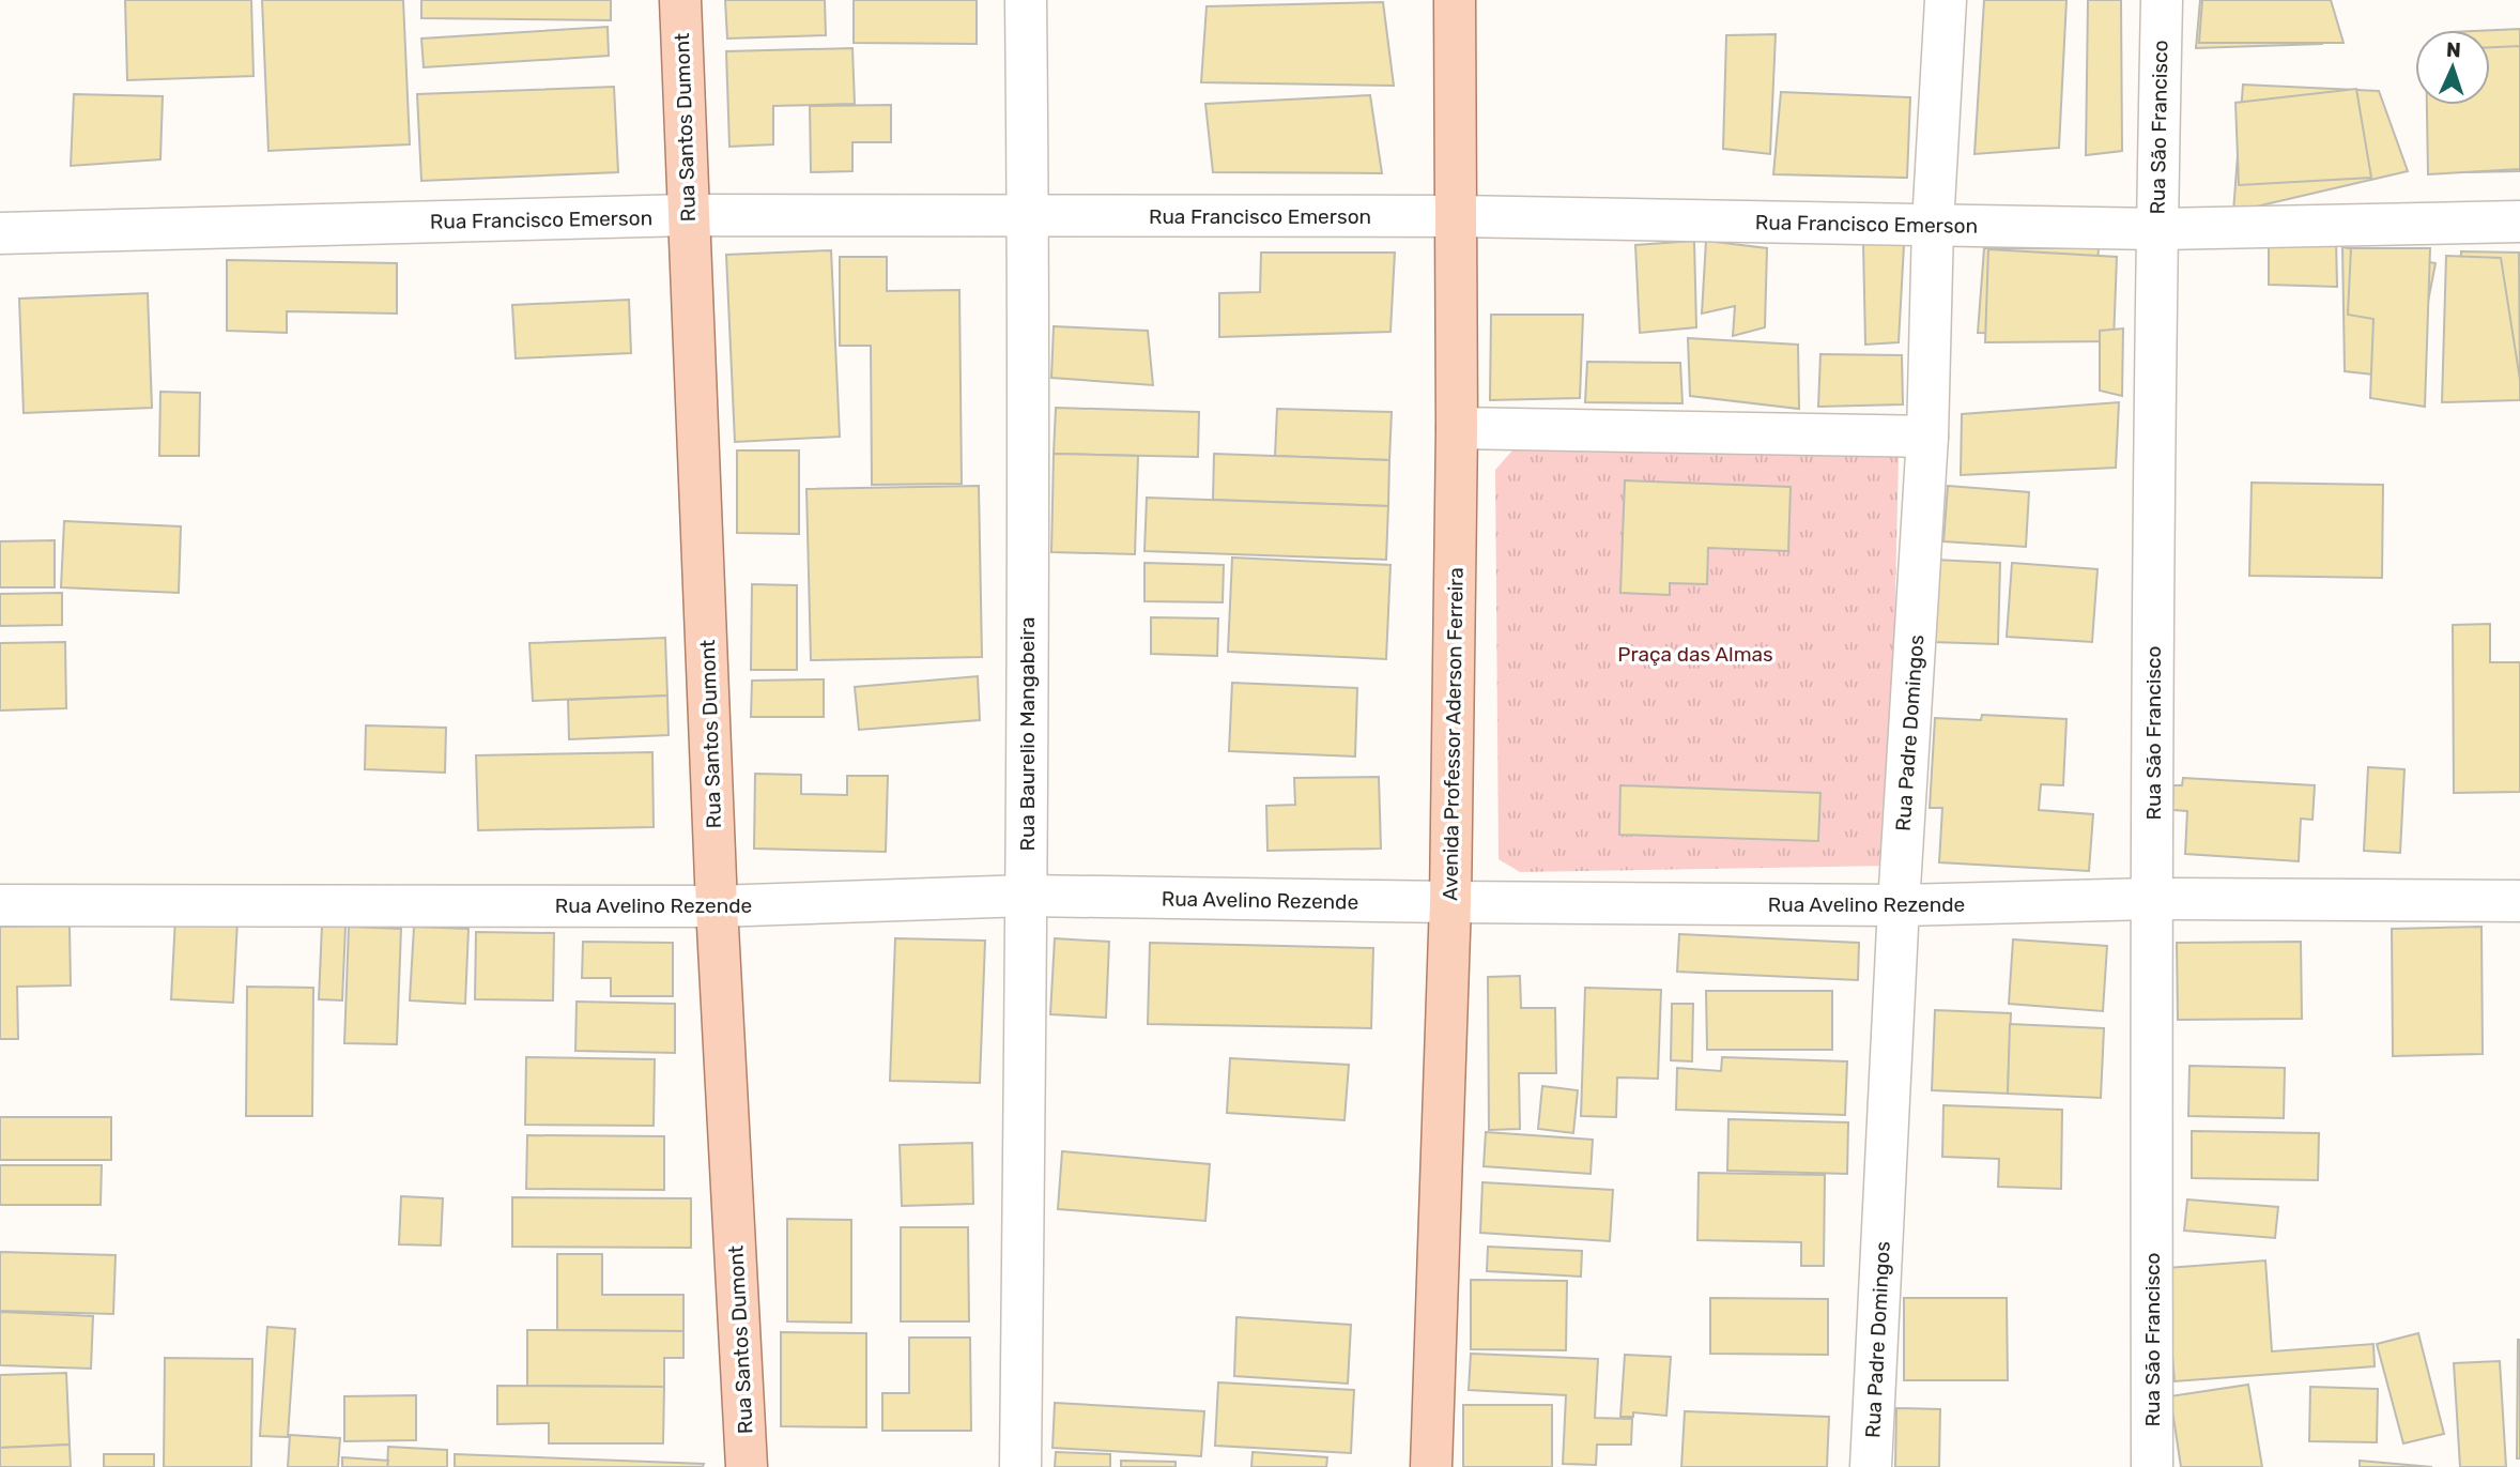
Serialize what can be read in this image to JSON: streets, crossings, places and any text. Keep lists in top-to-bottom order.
{
  "streets": {
    "main road": ["Rua Santos Dumont", "Avenida Professor Aderson Ferreira"],
    "street": [
      "Rua São Francisco",
      "Rua Francisco Emerson",
      "Rua Padre Domingos",
      "Rua Baurelio Mangabeira",
      "Rua Avelino Rezende"
    ]
  },
  "crossings": [
    ["Rua Santos Dumont", "Rua Francisco Emerson"],
    ["Rua Santos Dumont", "Rua Avelino Rezende"],
    ["Rua São Francisco", "Rua Francisco Emerson"],
    ["Rua São Francisco", "Rua Avelino Rezende"],
    ["Rua Francisco Emerson", "Rua Padre Domingos"],
    ["Rua Francisco Emerson", "Rua Baurelio Mangabeira"],
    ["Rua Francisco Emerson", "Avenida Professor Aderson Ferreira"],
    ["Rua Padre Domingos", "Rua Avelino Rezende"],
    ["Rua Baurelio Mangabeira", "Rua Avelino Rezende"],
    ["Avenida Professor Aderson Ferreira", "Rua Avelino Rezende"]
  ],
  "parks": ["Praça das Almas"],
  "north": "top"
}
